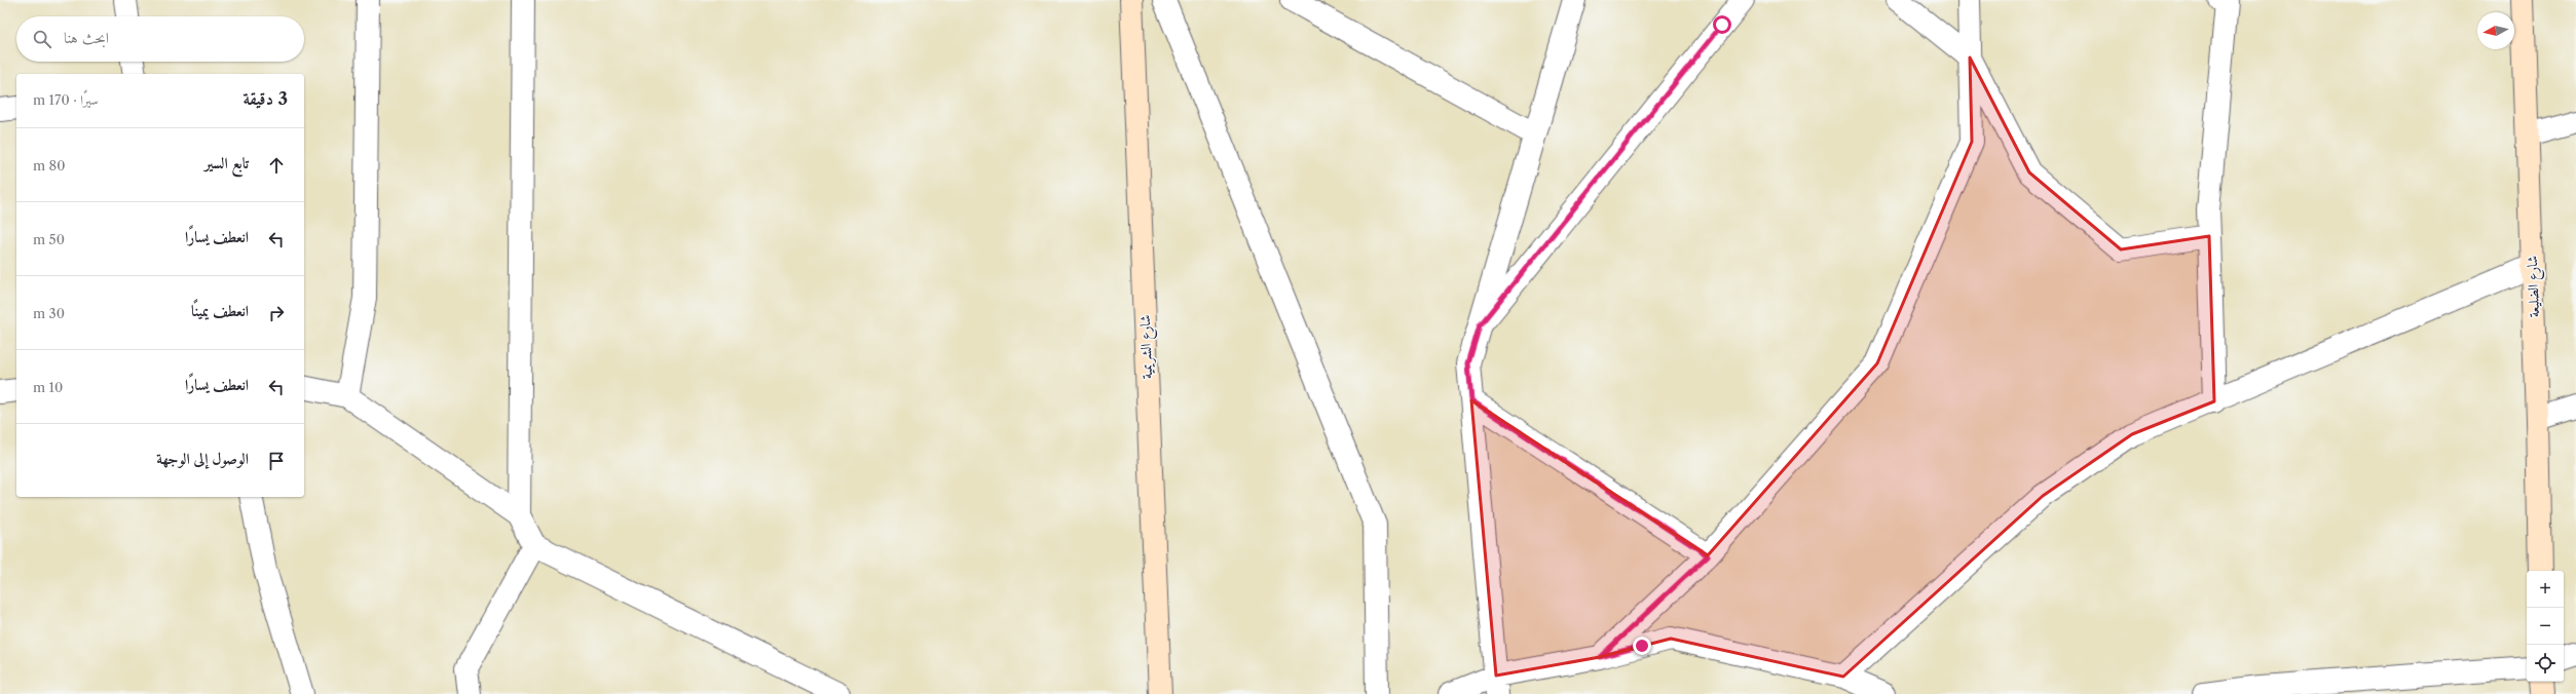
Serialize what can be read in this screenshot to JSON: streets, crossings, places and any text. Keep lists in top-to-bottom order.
{
  "streets": {
    "street": ["شارع الضليعة", "شارع الشريمية"]
  },
  "north": "left",
  "page": {
    "search": "ابحث هنا",
    "heading": ["3 دقيقة", "سيرًا · 170 m"],
    "list": [
      ["تابع السير", "80 m"],
      ["انعطف يسارًا", "50 m"],
      ["انعطف يمينًا", "30 m"],
      ["انعطف يسارًا", "10 m"],
      "الوصول إلى الوجهة"
    ],
    "map_buttons": ["+", "−"]
  }
}
